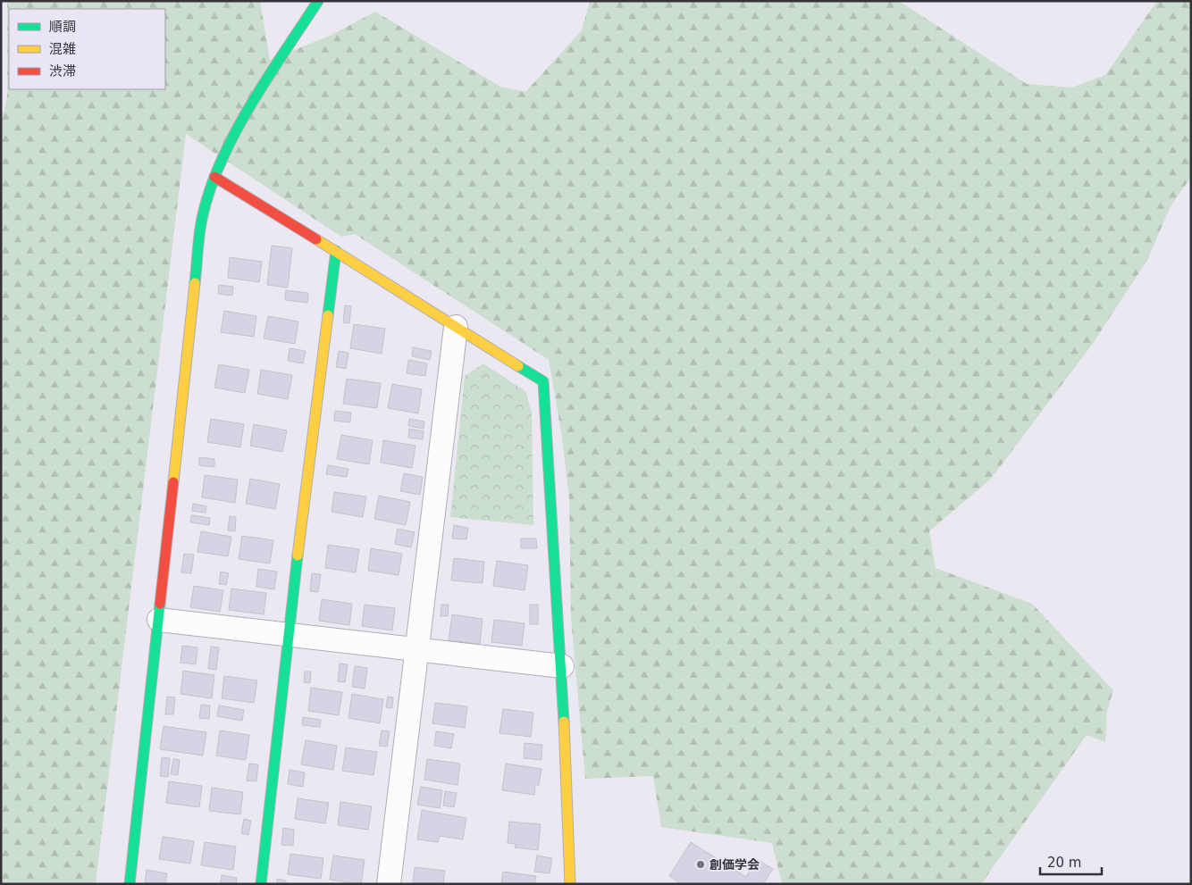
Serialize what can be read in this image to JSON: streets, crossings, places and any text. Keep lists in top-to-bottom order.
{
  "places": ["創価学会"],
  "legend": ["順調", "混雑", "渋滞"],
  "scale_bar": "20 m"
}
